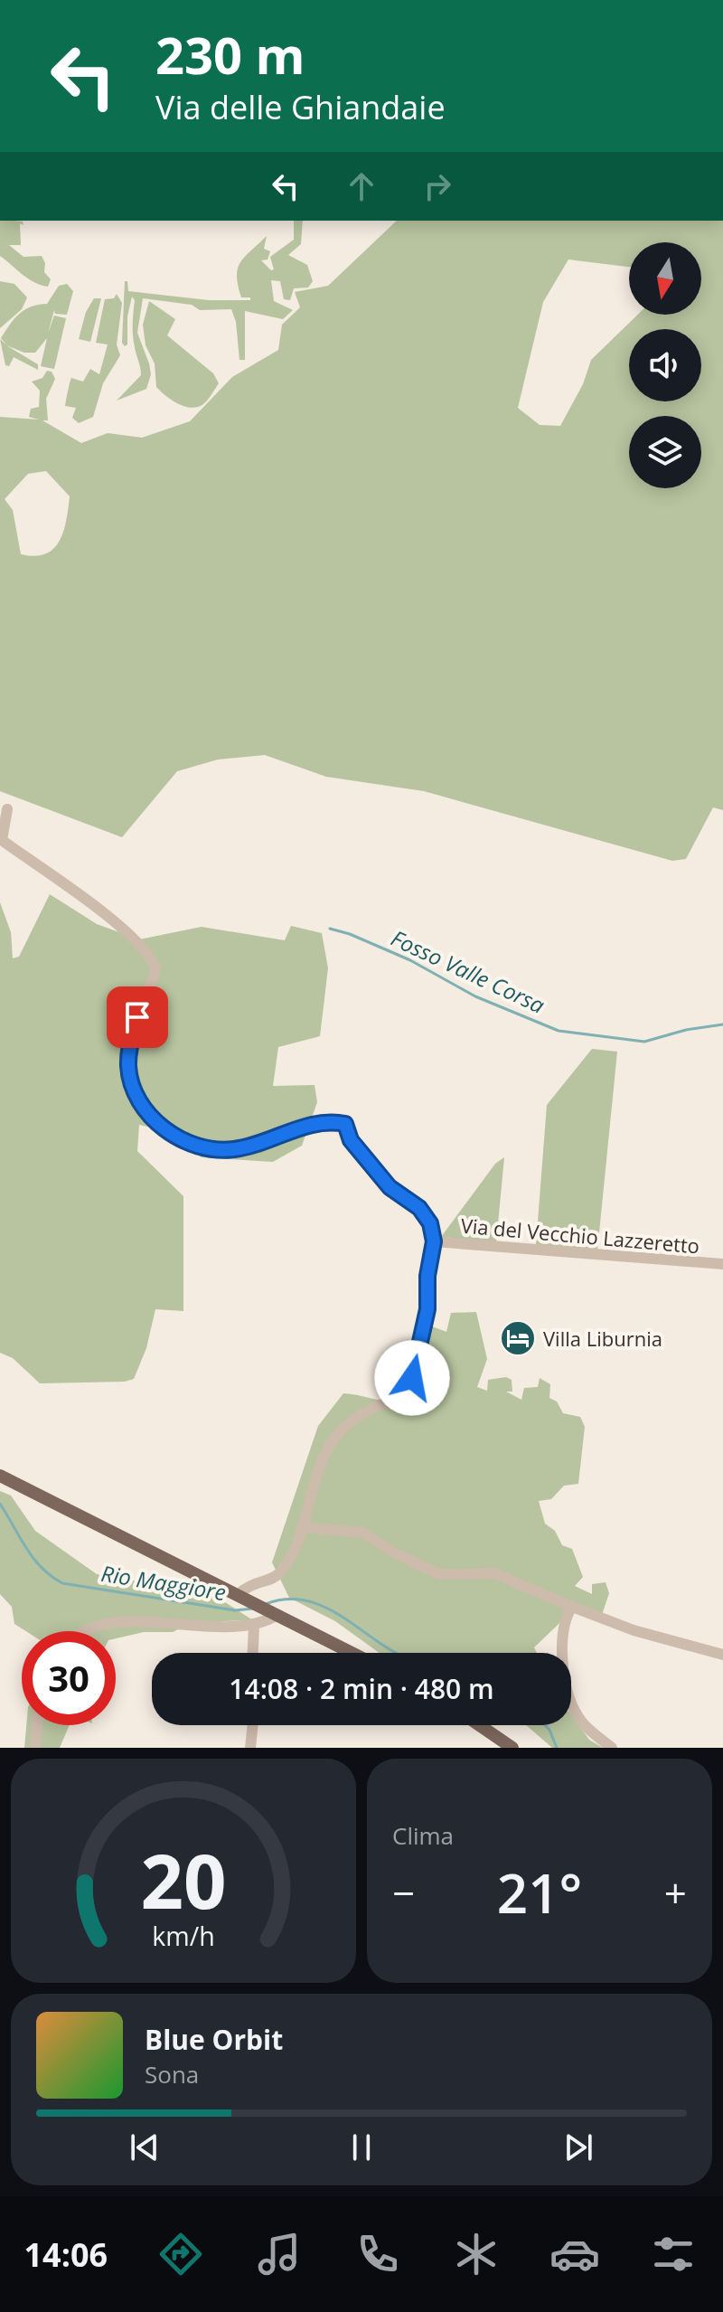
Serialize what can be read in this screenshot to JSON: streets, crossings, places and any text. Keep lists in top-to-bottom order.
{
  "streets": {
    "street": ["Via del Vecchio Lazzeretto"]
  },
  "water": ["Fosso Valle Corsa", "Rio Maggiore"],
  "places": {
    "hotel": ["Villa Liburnia"]
  },
  "north": "bottom",
  "page": {
    "turn": ["230 m", "Via delle Ghiandaie"],
    "limit": "30",
    "trip": "14:08 · 2 min · 480 m",
    "tile": "Clima",
    "heat": ["−", "21°", "+"],
    "song": ["Blue Orbit", "Sona"],
    "tabs": "14:06",
    "gauge": ["20", "km/h"]
  }
}
